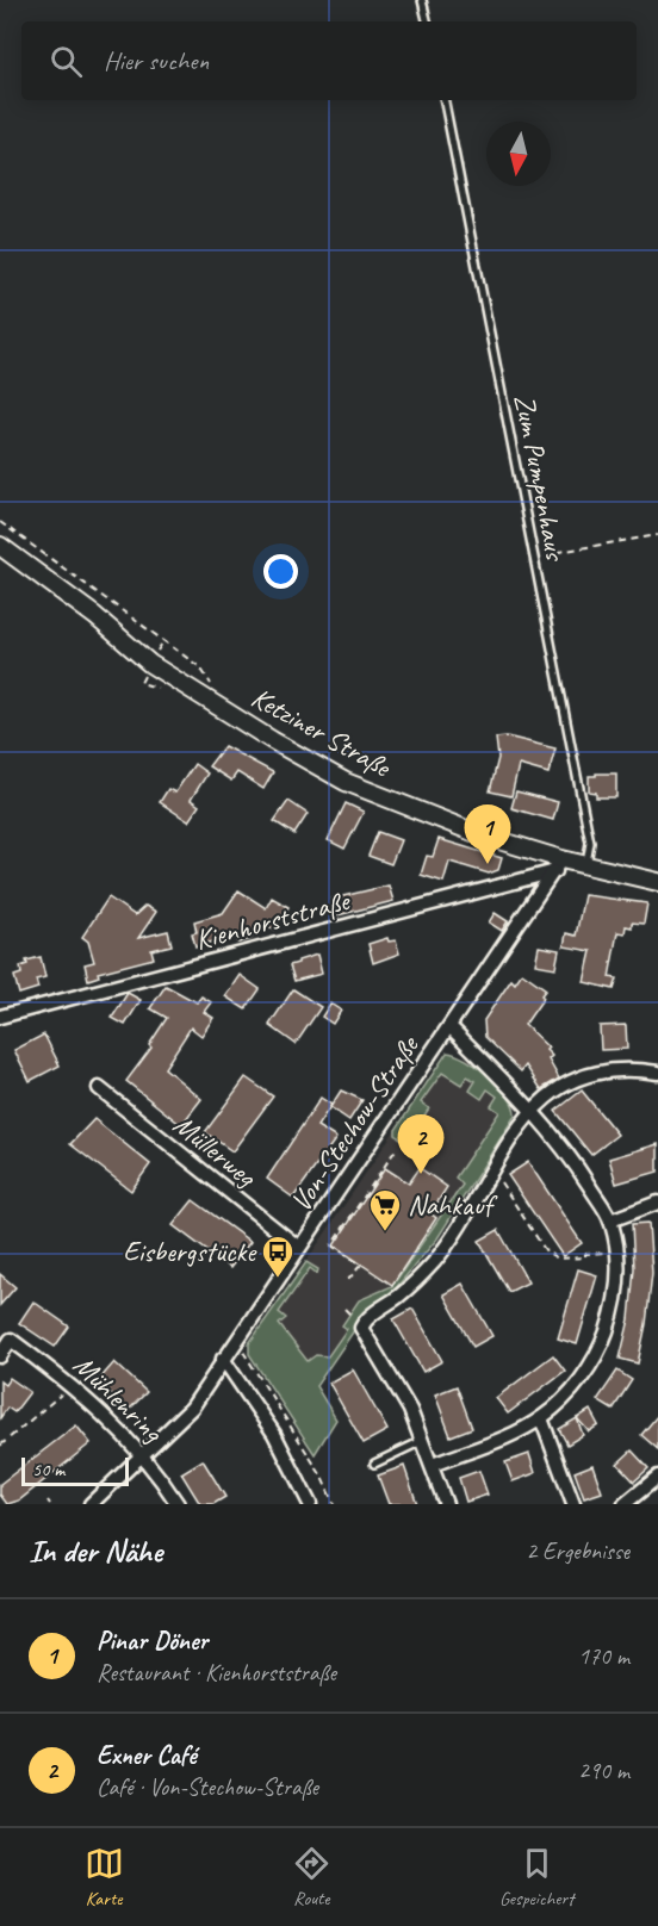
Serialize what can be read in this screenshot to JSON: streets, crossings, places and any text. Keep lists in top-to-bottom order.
{
  "streets": {
    "street": [
      "Ketziner Straße",
      "Kienhorststraße",
      "Von-Stechow-Straße",
      "Müllerweg",
      "Mühlenring"
    ],
    "lane": ["Zum Pumpenhaus"]
  },
  "crossings": [
    ["Zum Pumpenhaus", "Ketziner Straße"],
    ["Ketziner Straße", "Kienhorststraße"],
    ["Ketziner Straße", "Von-Stechow-Straße"],
    ["Kienhorststraße", "Von-Stechow-Straße"],
    ["Von-Stechow-Straße", "Müllerweg"],
    ["Von-Stechow-Straße", "Mühlenring"]
  ],
  "places": {
    "supermarket": ["Nahkauf"],
    "bus stop": ["Eisbergstücke"]
  },
  "scale_bar": "50 m",
  "north": "bottom",
  "page": {
    "search": "Hier suchen",
    "pins": ["1", "2"],
    "scale": "50 m",
    "heading": ["In der Nähe", "2 Ergebnisse"],
    "list": [
      {
        "mark": "1",
        "name": "Pinar Döner",
        "note": "Restaurant · Kienhorststraße",
        "value": "170 m"
      },
      {
        "mark": "2",
        "name": "Exner Café",
        "note": "Café · Von-Stechow-Straße",
        "value": "290 m"
      }
    ],
    "nav": ["Karte", "Route", "Gespeichert"]
  }
}
